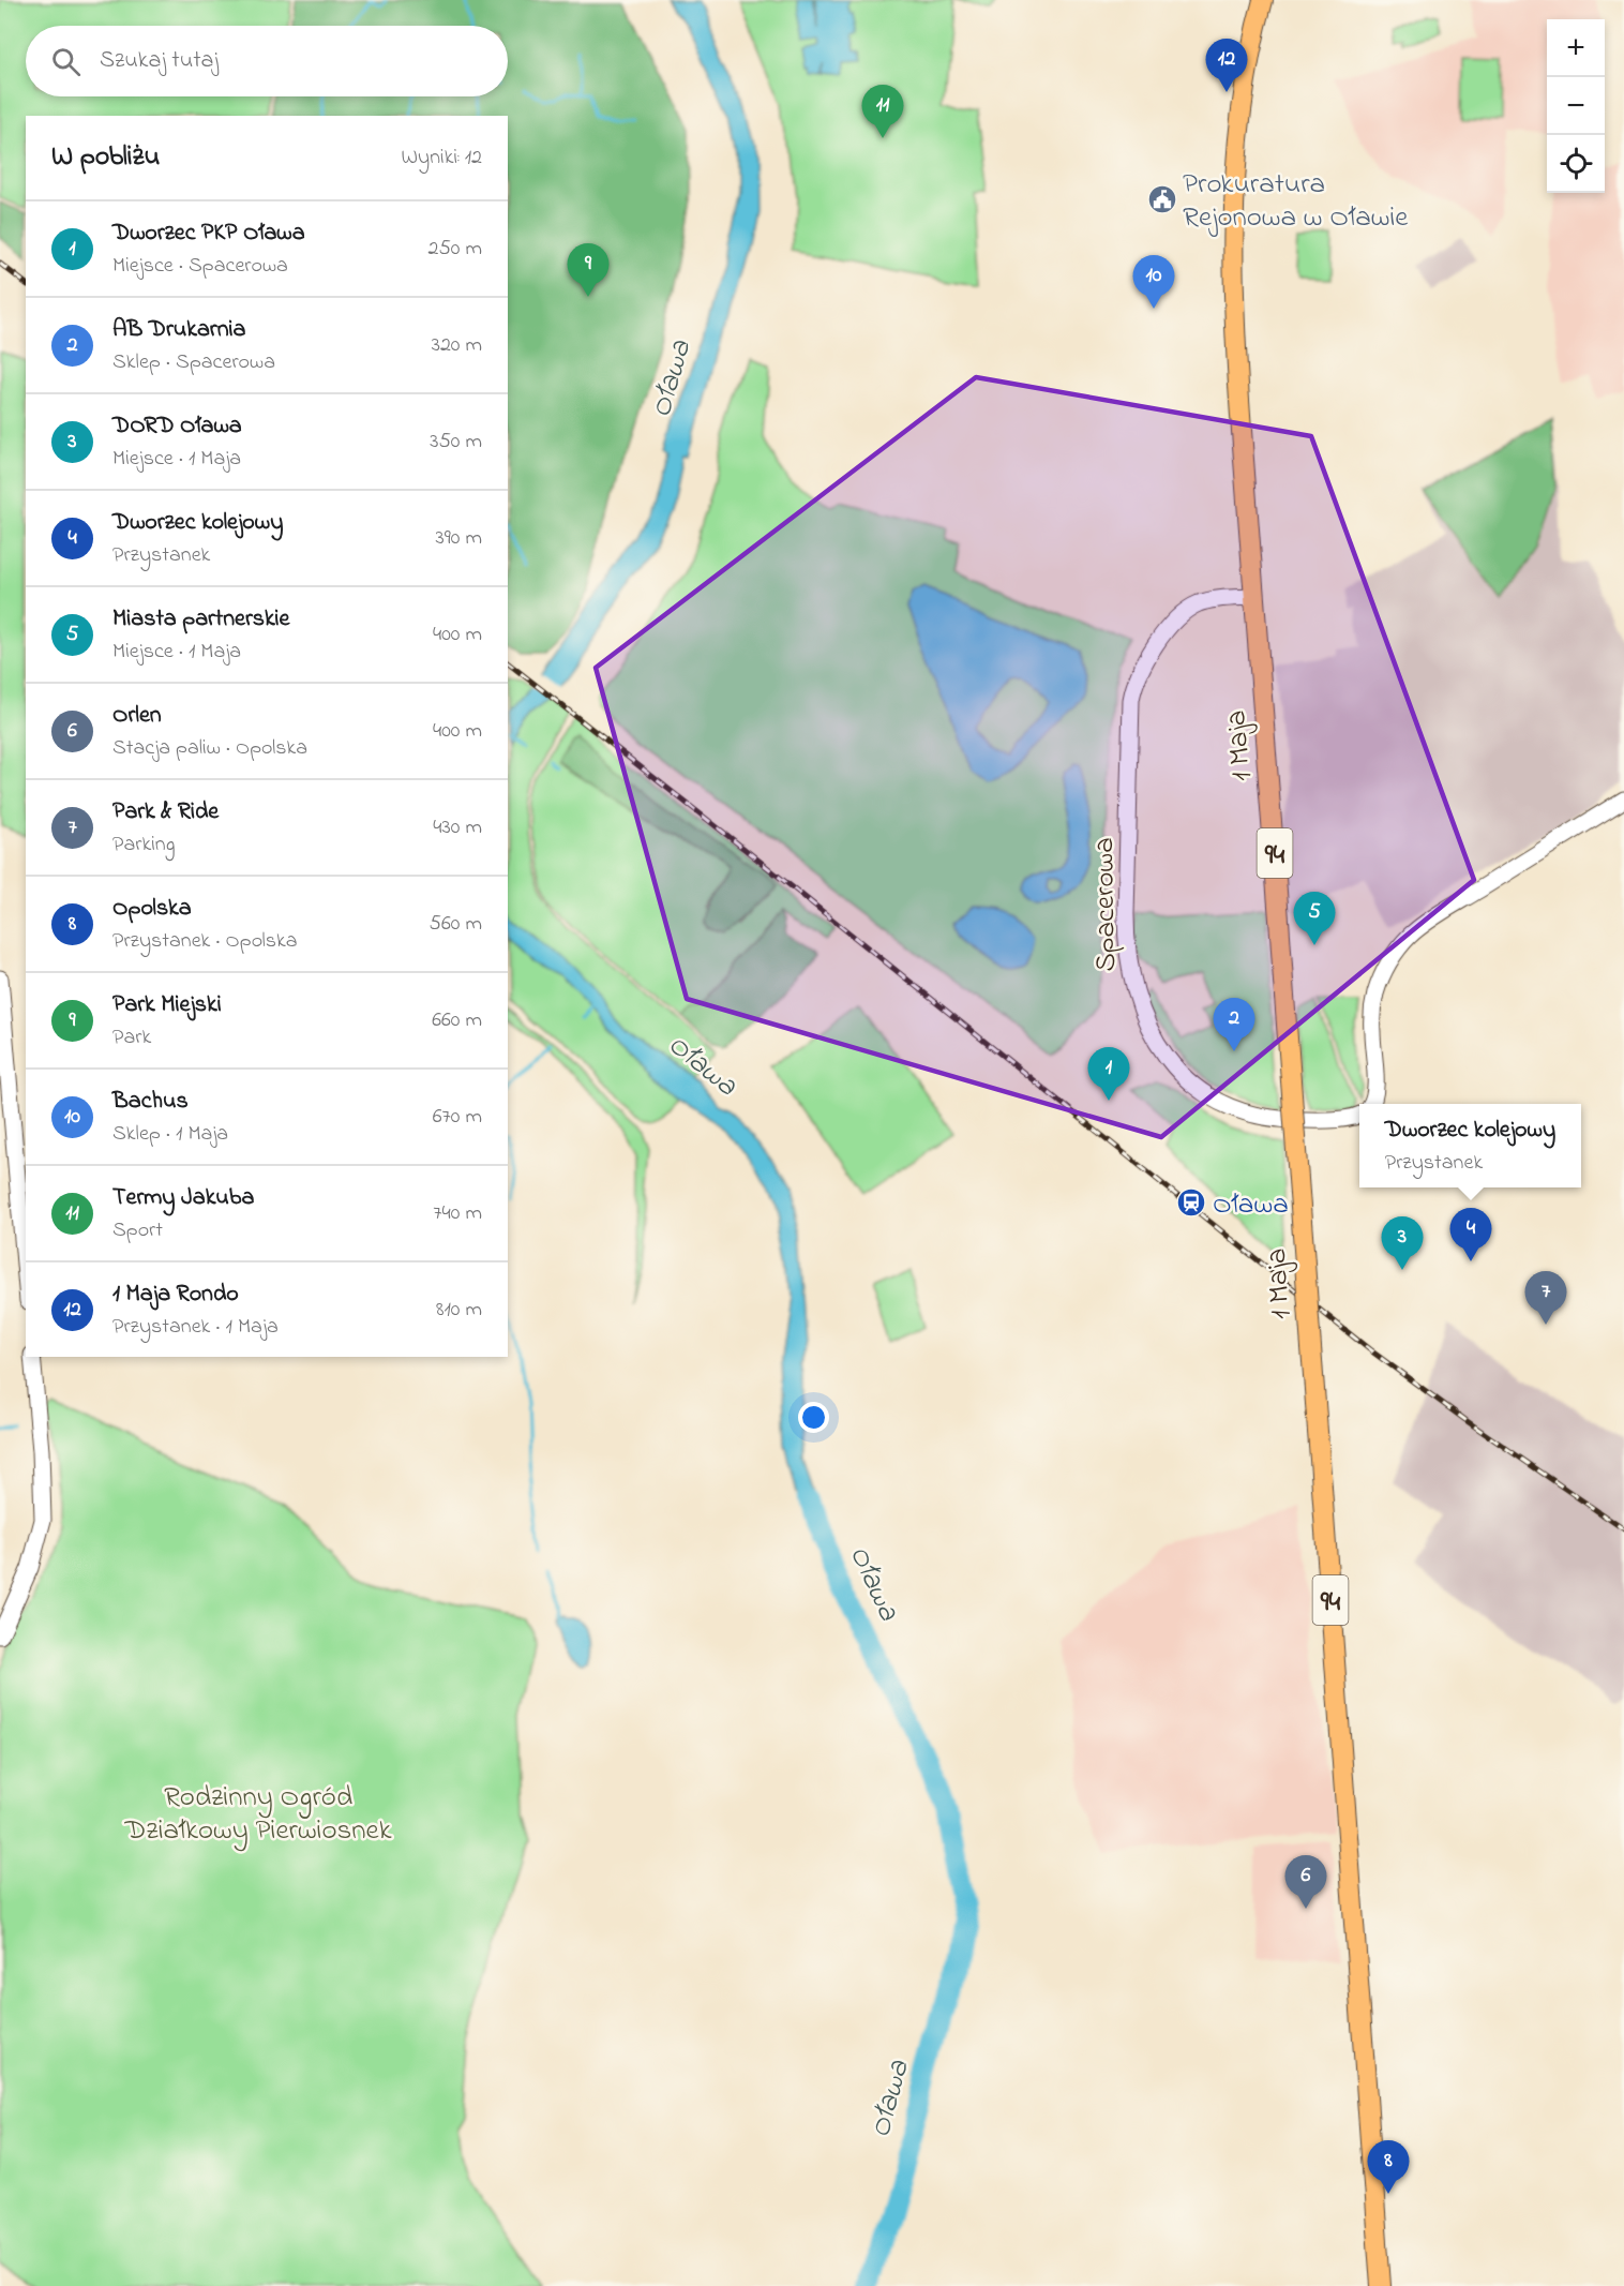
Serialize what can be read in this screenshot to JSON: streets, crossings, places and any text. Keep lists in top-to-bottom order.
{
  "streets": {
    "main road": ["1 Maja", "94"],
    "street": ["Spacerowa"]
  },
  "crossings": [
    ["1 Maja", "Spacerowa"]
  ],
  "water": ["Oława"],
  "parks": ["Rodzinny Ogród Działkowy Pierwiosnek"],
  "places": {
    "public building": ["Prokuratura Rejonowa w Oławie"],
    "station": ["Oława"]
  },
  "page": {
    "map_buttons": ["+", "−"],
    "search": "Szukaj tutaj",
    "pins": [
      "12",
      "11",
      "9",
      "10",
      "5",
      "2",
      "1",
      "4",
      "3",
      "7",
      "6",
      "8"
    ],
    "heading": ["W pobliżu", "Wyniki: 12"],
    "list": [
      {
        "mark": "1",
        "name": "Dworzec PKP Oława",
        "note": "Miejsce · Spacerowa",
        "value": "250 m"
      },
      {
        "mark": "2",
        "name": "AB Drukarnia",
        "note": "Sklep · Spacerowa",
        "value": "320 m"
      },
      {
        "mark": "3",
        "name": "DORD Oława",
        "note": "Miejsce · 1 Maja",
        "value": "350 m"
      },
      {
        "mark": "4",
        "name": "Dworzec kolejowy",
        "note": "Przystanek",
        "value": "390 m"
      },
      {
        "mark": "5",
        "name": "Miasta partnerskie",
        "note": "Miejsce · 1 Maja",
        "value": "400 m"
      },
      {
        "mark": "6",
        "name": "Orlen",
        "note": "Stacja paliw · Opolska",
        "value": "400 m"
      },
      {
        "mark": "7",
        "name": "Park & Ride",
        "note": "Parking",
        "value": "430 m"
      },
      {
        "mark": "8",
        "name": "Opolska",
        "note": "Przystanek · Opolska",
        "value": "560 m"
      },
      {
        "mark": "9",
        "name": "Park Miejski",
        "note": "Park",
        "value": "660 m"
      },
      {
        "mark": "10",
        "name": "Bachus",
        "note": "Sklep · 1 Maja",
        "value": "670 m"
      },
      {
        "mark": "11",
        "name": "Termy Jakuba",
        "note": "Sport",
        "value": "740 m"
      },
      {
        "mark": "12",
        "name": "1 Maja Rondo",
        "note": "Przystanek · 1 Maja",
        "value": "810 m"
      }
    ],
    "popup": ["Dworzec kolejowy", "Przystanek"]
  }
}
